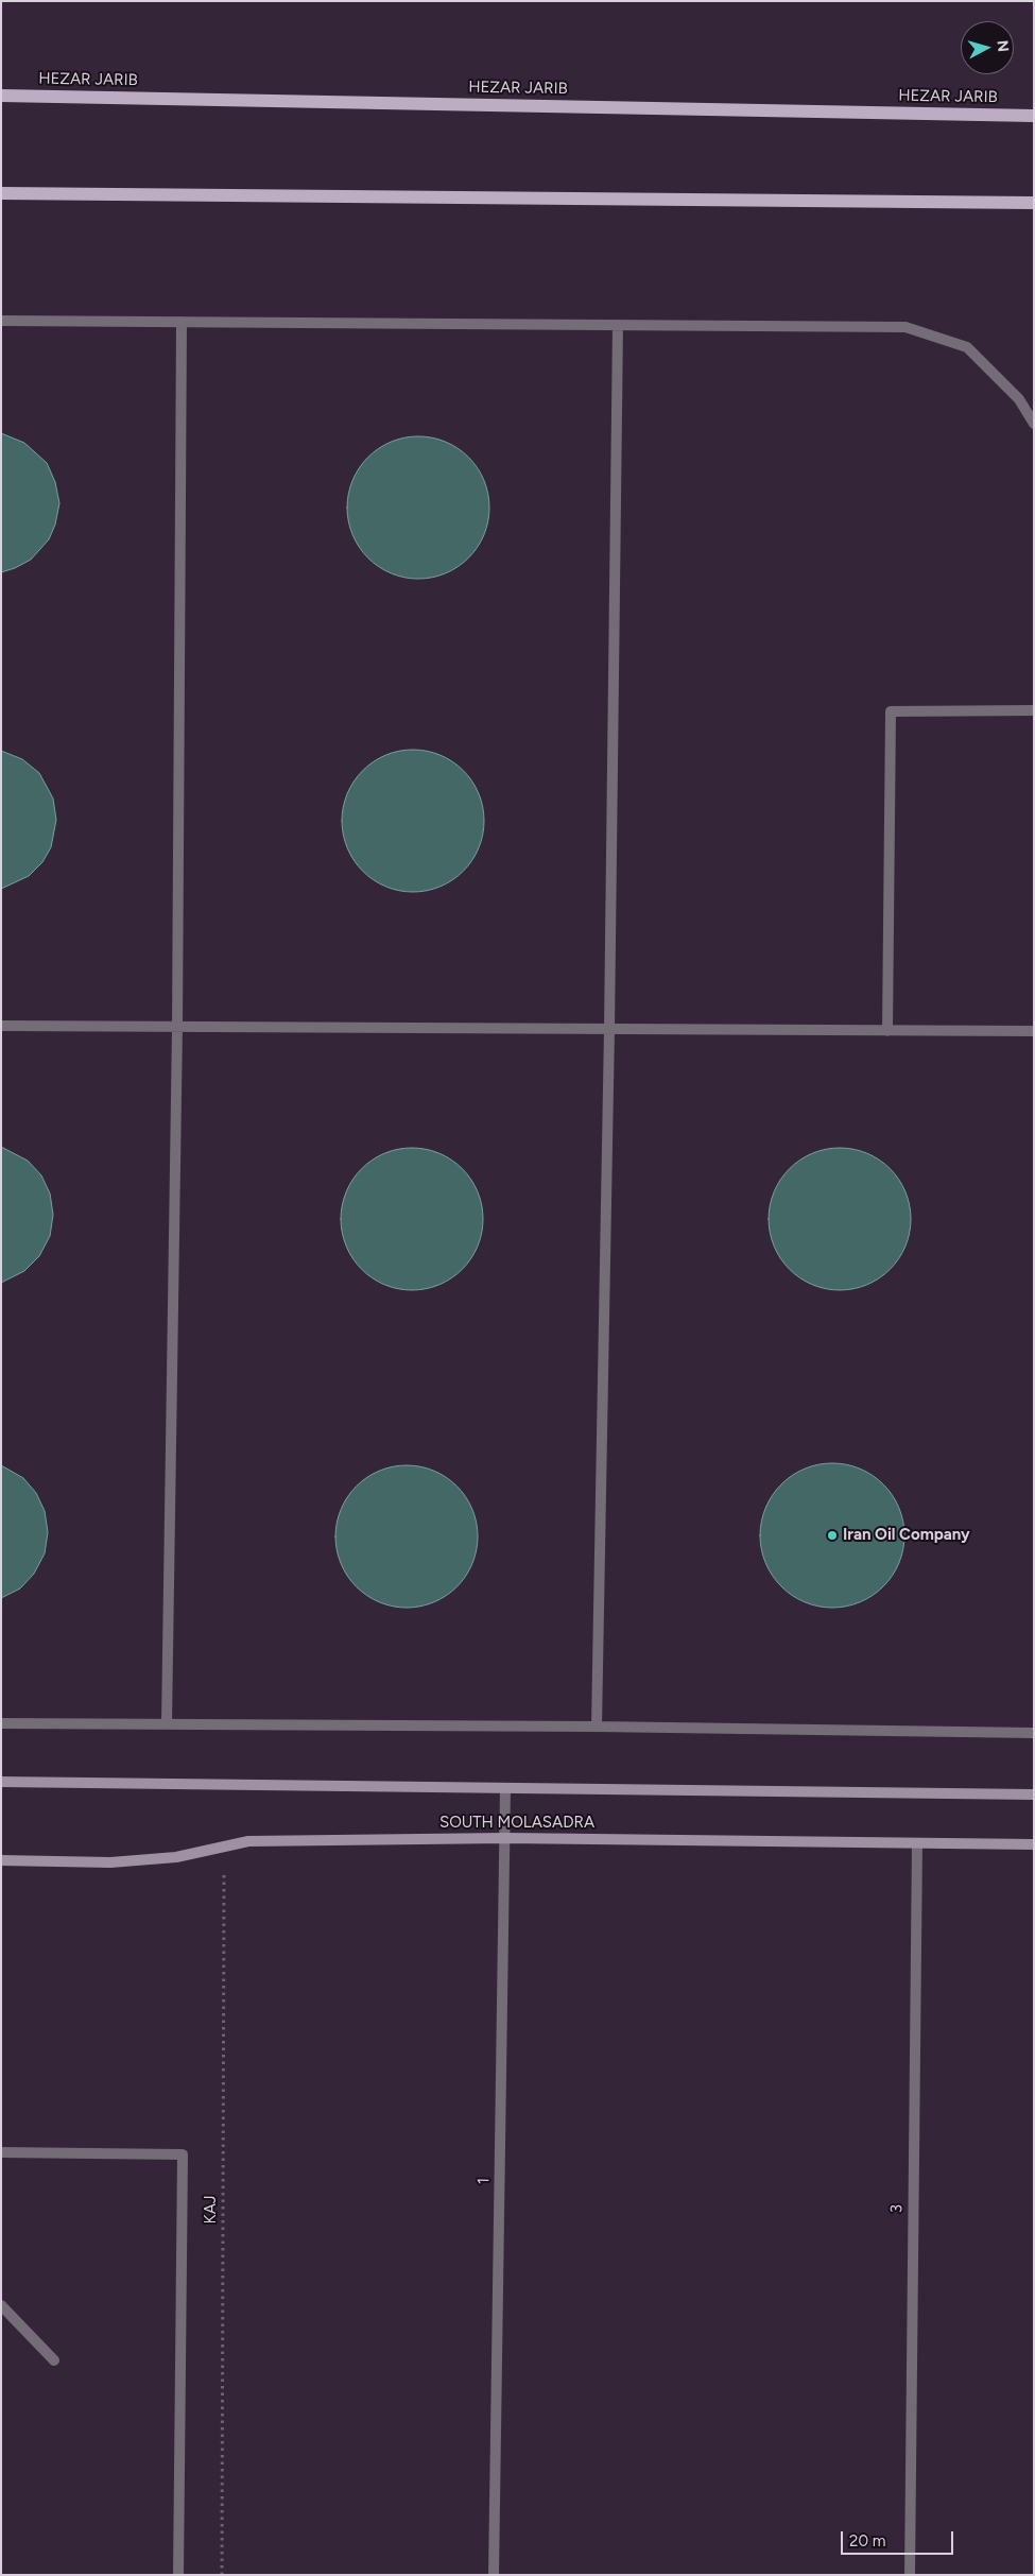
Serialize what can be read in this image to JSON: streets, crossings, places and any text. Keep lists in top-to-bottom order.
{
  "streets": {
    "main road": ["HEZAR JARIB"],
    "street": ["SOUTH MOLASADRA", "1", "3"],
    "path": ["KAJ"]
  },
  "crossings": [
    ["SOUTH MOLASADRA", "1"],
    ["SOUTH MOLASADRA", "3"],
    ["SOUTH MOLASADRA", "KAJ"]
  ],
  "places": ["Iran Oil Company"],
  "scale_bar": "20 m",
  "north": "right"
}
